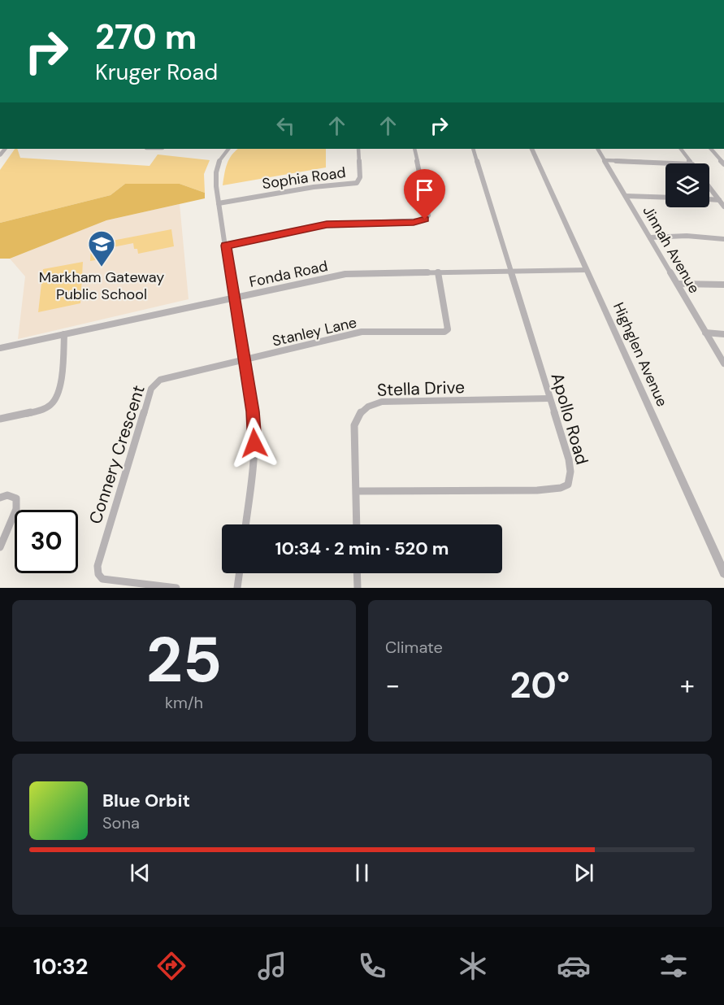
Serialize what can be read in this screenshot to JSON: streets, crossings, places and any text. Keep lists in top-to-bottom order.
{
  "streets": {
    "street": [
      "Sophia Road",
      "Jinnah Avenue",
      "Fonda Road",
      "Stanley Lane",
      "Highglen Avenue",
      "Stella Drive",
      "Apollo Road",
      "Connery Crescent"
    ]
  },
  "crossings": [
    ["Fonda Road", "Stanley Lane"],
    ["Fonda Road", "Highglen Avenue"],
    ["Fonda Road", "Apollo Road"],
    ["Stanley Lane", "Connery Crescent"],
    ["Stella Drive", "Apollo Road"]
  ],
  "places": {
    "school or university": ["Markham Gateway Public School"]
  },
  "page": {
    "turn": ["270 m", "Kruger Road"],
    "limit": "30",
    "trip": "10:34 · 2 min · 520 m",
    "tile": [
      ["25", "km/h"],
      "Climate"
    ],
    "heat": ["−", "20°", "+"],
    "song": ["Blue Orbit", "Sona"],
    "tabs": "10:32"
  }
}
